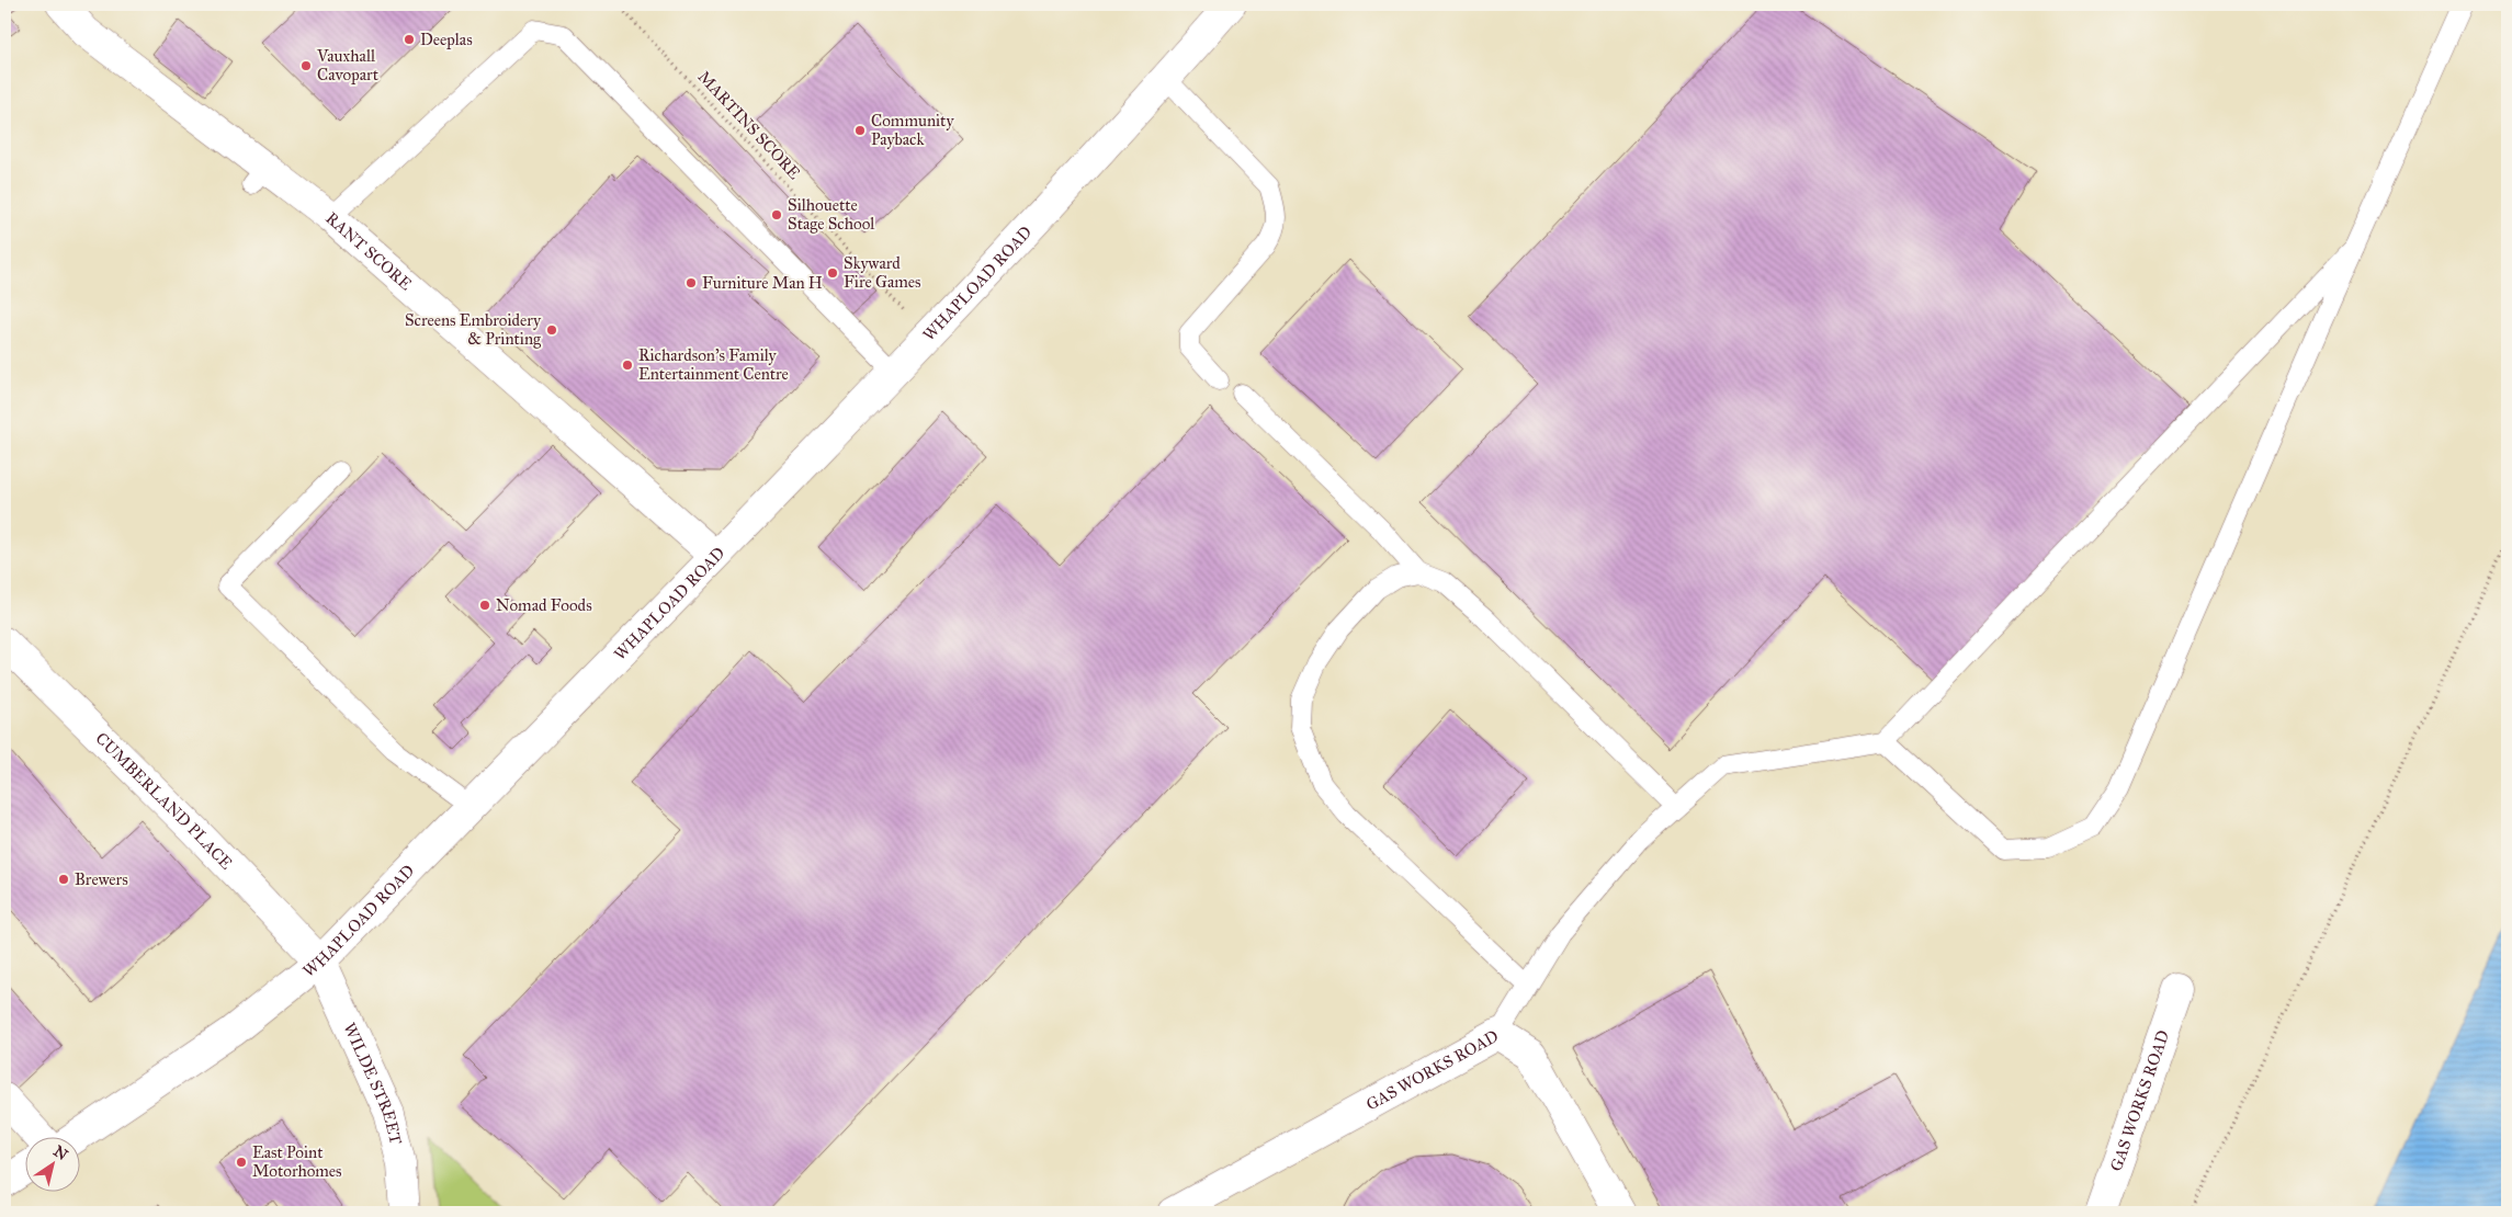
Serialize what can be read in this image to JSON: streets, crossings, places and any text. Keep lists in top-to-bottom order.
{
  "streets": {
    "street": [
      "RANT SCORE",
      "WHAPLOAD ROAD",
      "CUMBERLAND PLACE",
      "GAS WORKS ROAD",
      "WILDE STREET"
    ],
    "path": ["MARTINS SCORE"]
  },
  "crossings": [
    ["MARTINS SCORE", "WHAPLOAD ROAD"],
    ["RANT SCORE", "WHAPLOAD ROAD"],
    ["WHAPLOAD ROAD", "CUMBERLAND PLACE"],
    ["WHAPLOAD ROAD", "WILDE STREET"],
    ["CUMBERLAND PLACE", "WILDE STREET"]
  ],
  "places": [
    "Deeplas",
    "Vauxhall Cavopart",
    "Community Payback",
    "Silhouette Stage School",
    "Skyward Fire Games",
    "Furniture Man H",
    "Screens Embroidery & Printing",
    "Richardson's Family Entertainment Centre",
    "Nomad Foods",
    "Brewers",
    "East Point Motorhomes"
  ],
  "north": "top right"
}
